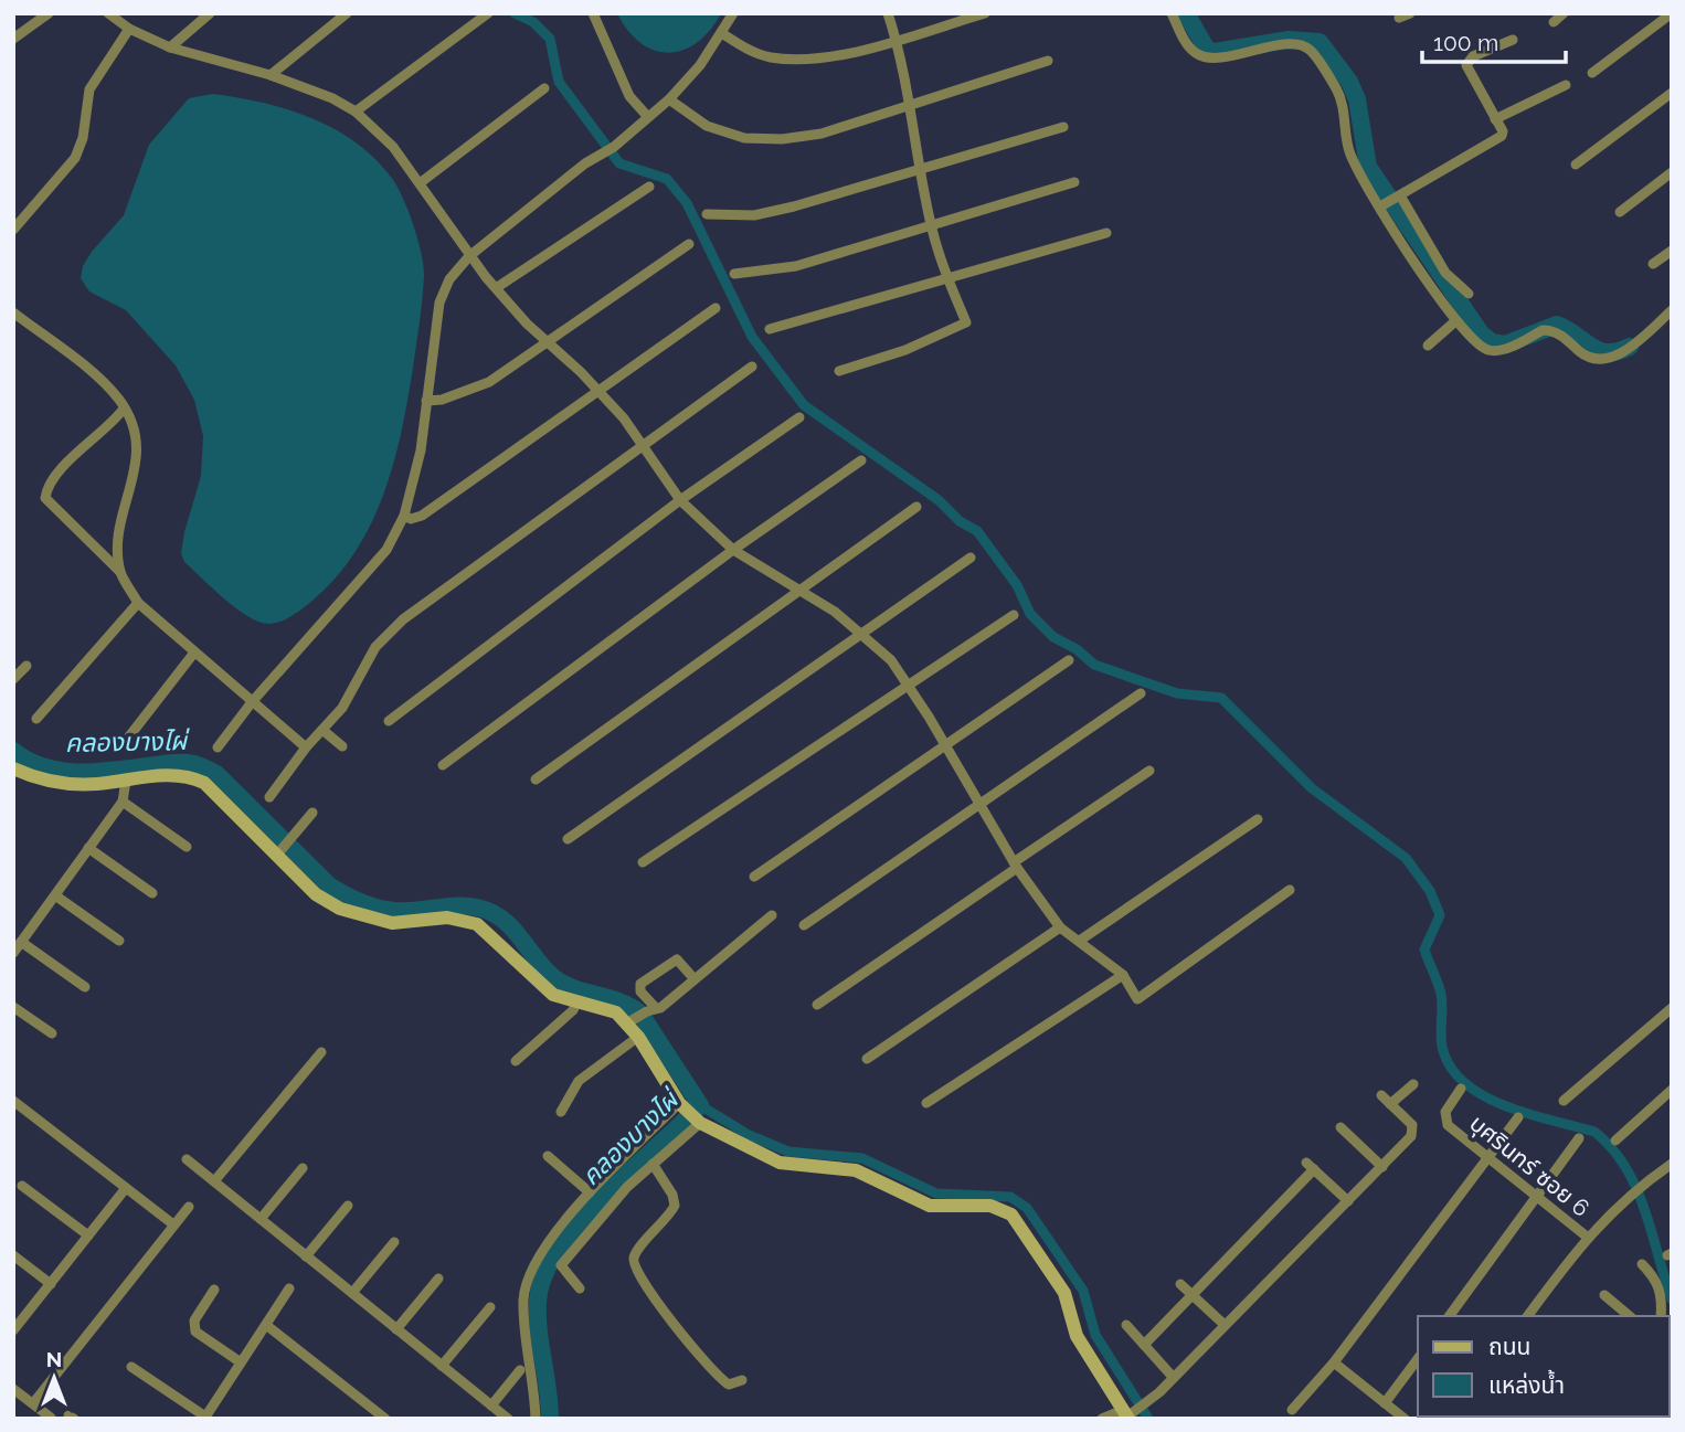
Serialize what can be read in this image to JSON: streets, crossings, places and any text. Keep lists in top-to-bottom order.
{
  "streets": {
    "street": ["บุศรินทร์ ซอย 6"]
  },
  "water": ["คลองบางไผ่"],
  "legend": ["ถนน", "แหล่งน้ำ"],
  "scale_bar": "100 m",
  "north": "top"
}
